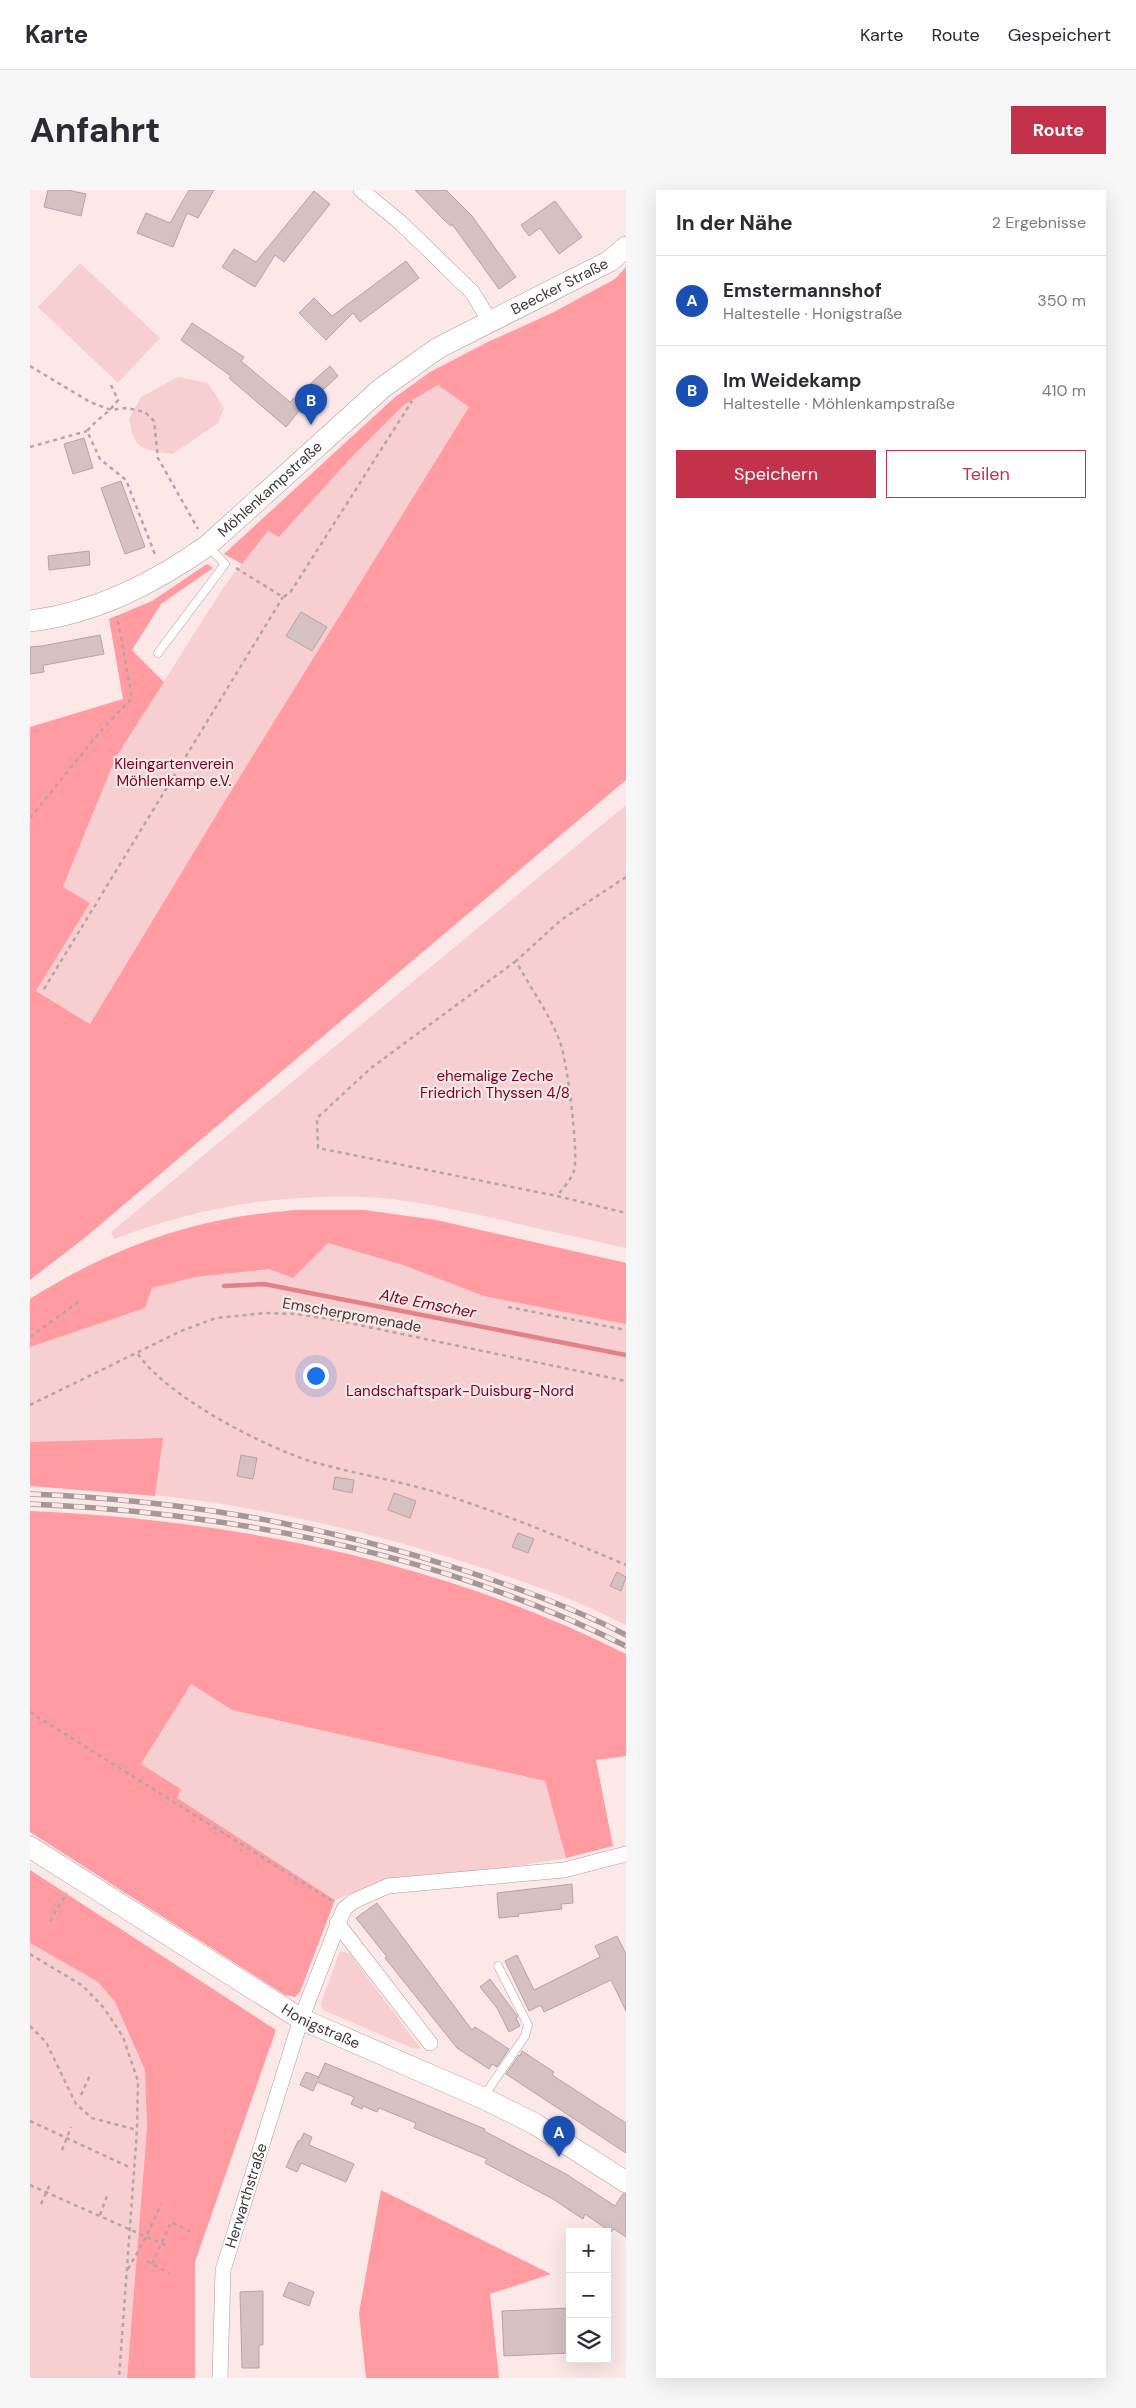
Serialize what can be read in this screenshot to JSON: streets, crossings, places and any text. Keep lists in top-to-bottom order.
{
  "streets": {
    "street": [
      "Beecker Straße",
      "Möhlenkampstraße",
      "Honigstraße",
      "Herwarthstraße"
    ],
    "path": ["Emscherpromenade"]
  },
  "crossings": [
    ["Beecker Straße", "Möhlenkampstraße"],
    ["Honigstraße", "Herwarthstraße"]
  ],
  "water": ["Alte Emscher"],
  "parks": ["Kleingartenverein Möhlenkamp e.V.", "ehemalige Zeche Friedrich Thyssen 4/8", "Landschaftspark-Duisburg-Nord"],
  "page": {
    "header": "Karte",
    "nav": ["Karte", "Route", "Gespeichert"],
    "buttons": [
      "Route",
      ["Speichern", "Teilen"]
    ],
    "title": "Anfahrt",
    "heading": ["In der Nähe", "2 Ergebnisse"],
    "list": [
      {
        "mark": "A",
        "name": "Emstermannshof",
        "note": "Haltestelle · Honigstraße",
        "value": "350 m"
      },
      {
        "mark": "B",
        "name": "Im Weidekamp",
        "note": "Haltestelle · Möhlenkampstraße",
        "value": "410 m"
      }
    ],
    "pins": ["B", "A"],
    "map_buttons": ["+", "−"]
  }
}
